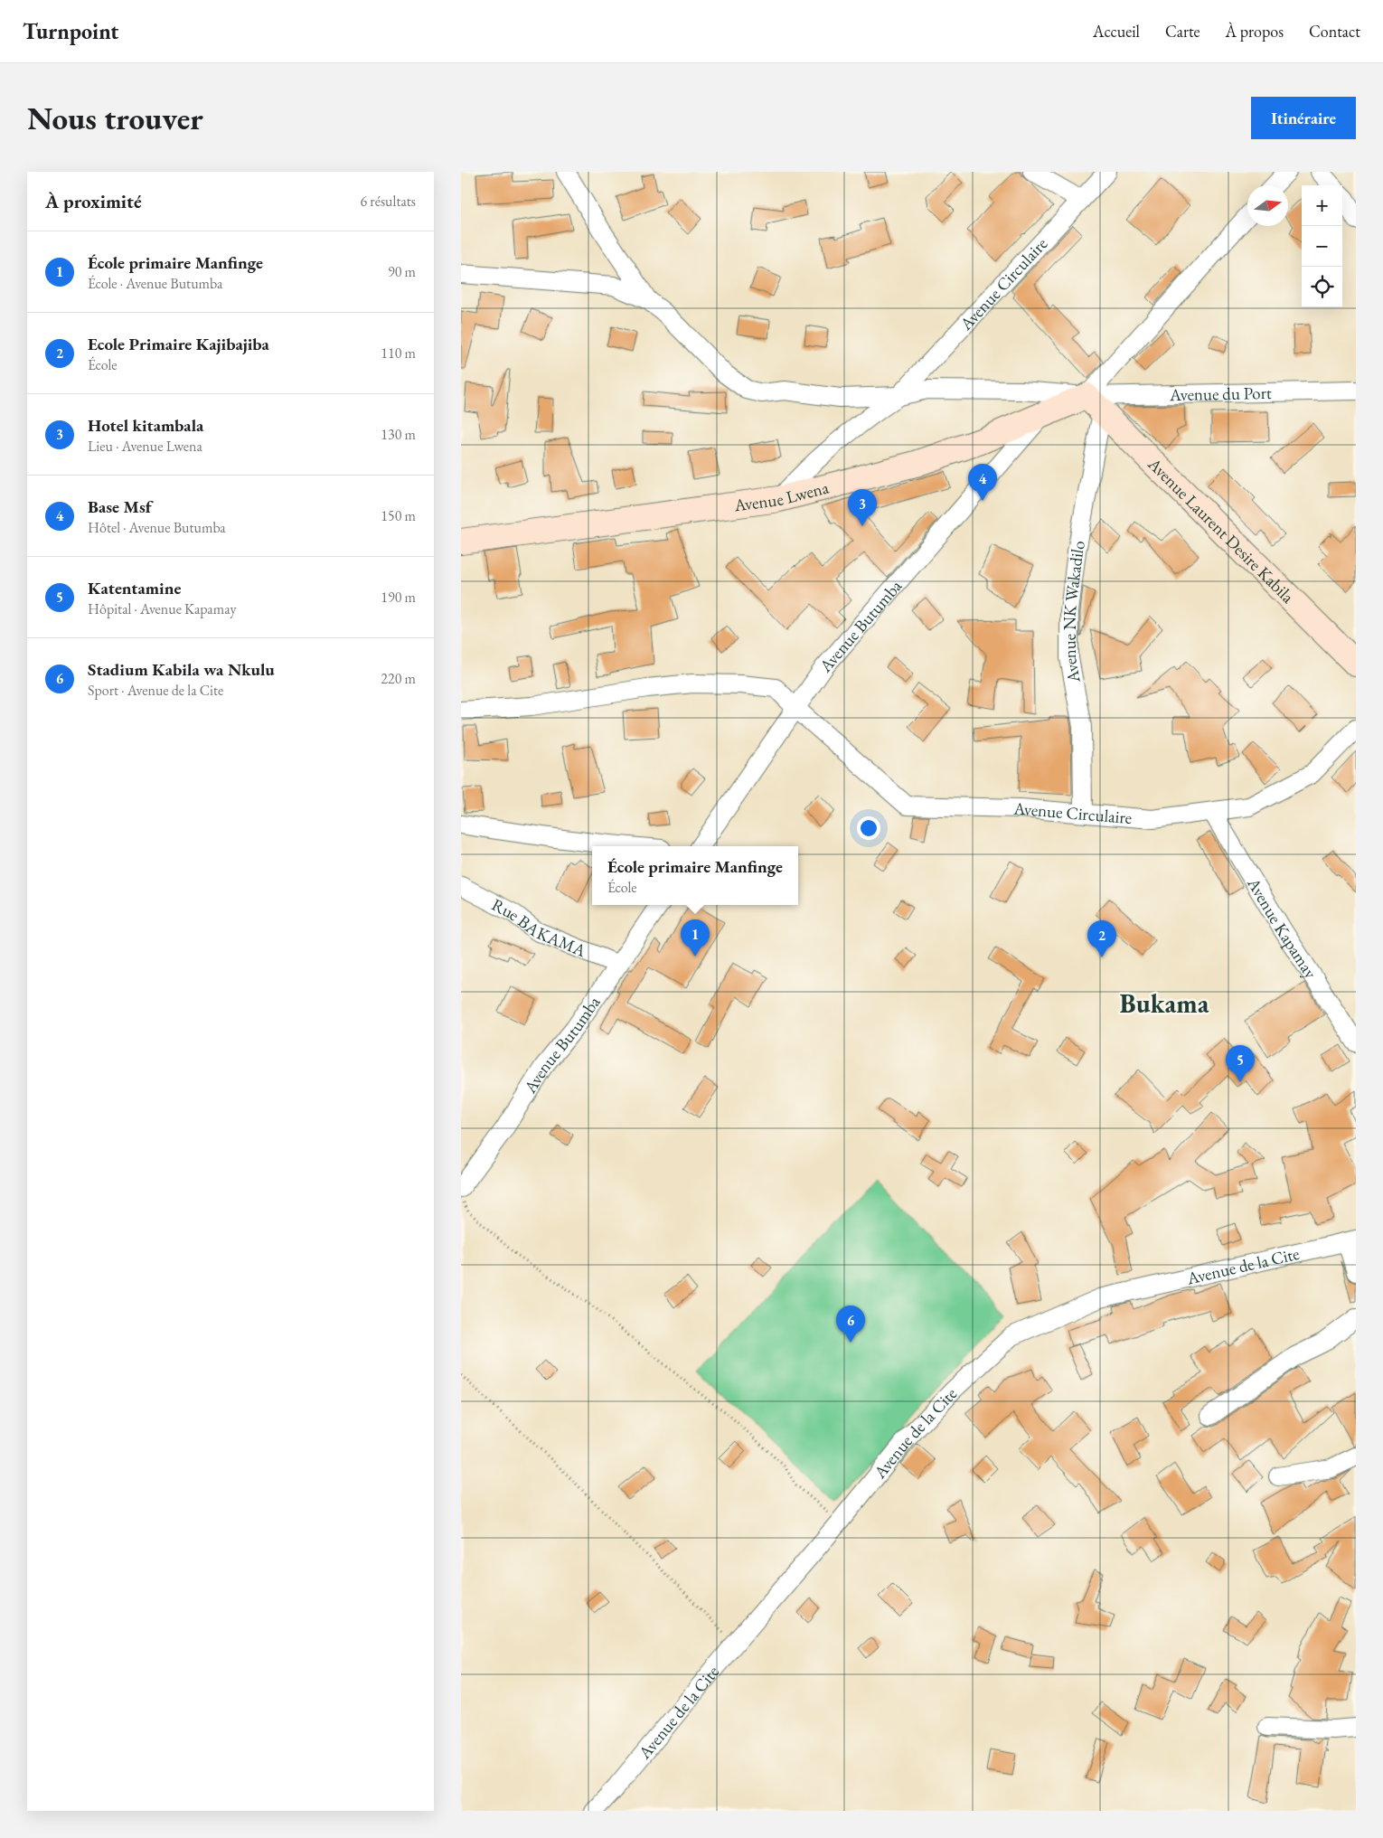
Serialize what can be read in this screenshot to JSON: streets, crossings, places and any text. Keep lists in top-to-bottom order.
{
  "streets": {
    "main road": ["Avenue Lwena", "Avenue Laurent Desire Kabila"],
    "street": [
      "Avenue Circulaire",
      "Avenue du Port",
      "Avenue NK Wakadilo",
      "Avenue Butumba",
      "Rue BAKAMA",
      "Avenue Kapamay",
      "Avenue de la Cite"
    ]
  },
  "crossings": [
    ["Avenue Circulaire", "Avenue du Port"],
    ["Avenue Circulaire", "Avenue NK Wakadilo"],
    ["Avenue Circulaire", "Avenue Butumba"],
    ["Avenue Circulaire", "Avenue Kapamay"],
    ["Avenue du Port", "Avenue Lwena"],
    ["Avenue du Port", "Avenue Laurent Desire Kabila"],
    ["Avenue du Port", "Avenue NK Wakadilo"],
    ["Avenue Lwena", "Avenue Laurent Desire Kabila"],
    ["Avenue Lwena", "Avenue NK Wakadilo"],
    ["Avenue Lwena", "Avenue Butumba"],
    ["Avenue Laurent Desire Kabila", "Avenue NK Wakadilo"],
    ["Avenue Butumba", "Rue BAKAMA"]
  ],
  "districts": ["Bukama"],
  "north": "right",
  "page": {
    "header": "Turnpoint",
    "nav": [
      "Accueil",
      "Carte",
      "À propos",
      "Contact"
    ],
    "buttons": "Itinéraire",
    "title": "Nous trouver",
    "heading": ["À proximité", "6 résultats"],
    "map_buttons": ["+", "−"],
    "list": [
      {
        "mark": "1",
        "name": "École primaire Manfinge",
        "note": "École · Avenue Butumba",
        "value": "90 m"
      },
      {
        "mark": "2",
        "name": "Ecole Primaire Kajibajiba",
        "note": "École",
        "value": "110 m"
      },
      {
        "mark": "3",
        "name": "Hotel kitambala",
        "note": "Lieu · Avenue Lwena",
        "value": "130 m"
      },
      {
        "mark": "4",
        "name": "Base Msf",
        "note": "Hôtel · Avenue Butumba",
        "value": "150 m"
      },
      {
        "mark": "5",
        "name": "Katentamine",
        "note": "Hôpital · Avenue Kapamay",
        "value": "190 m"
      },
      {
        "mark": "6",
        "name": "Stadium Kabila wa Nkulu",
        "note": "Sport · Avenue de la Cite",
        "value": "220 m"
      }
    ],
    "pins": [
      "4",
      "3",
      "1",
      "2",
      "5",
      "6"
    ],
    "popup": ["École primaire Manfinge", "École"]
  }
}
